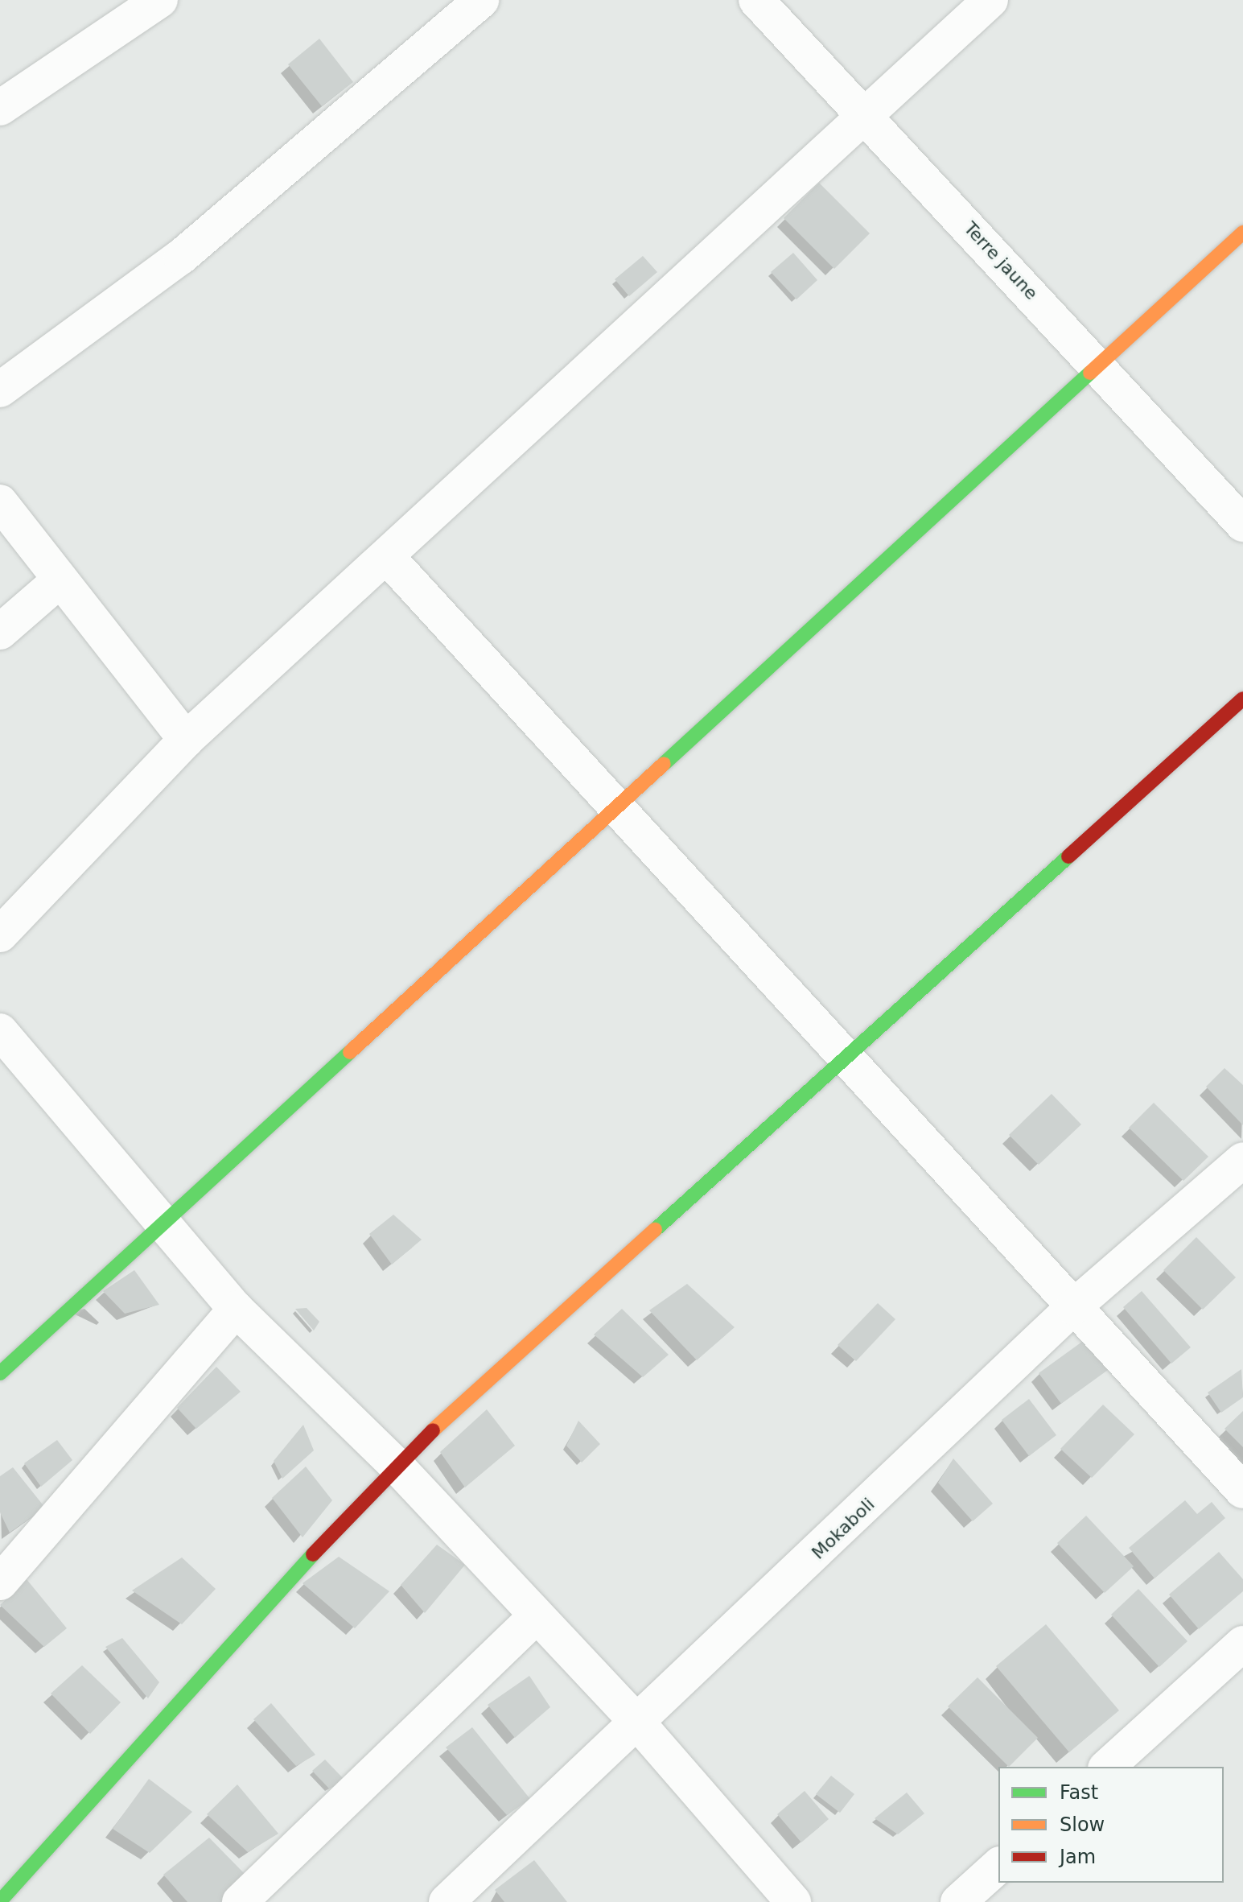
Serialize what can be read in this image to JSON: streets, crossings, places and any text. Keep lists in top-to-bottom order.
{
  "streets": {
    "street": ["Terre jaune", "Mokaboli"]
  },
  "legend": ["Fast", "Slow", "Jam"]
}
